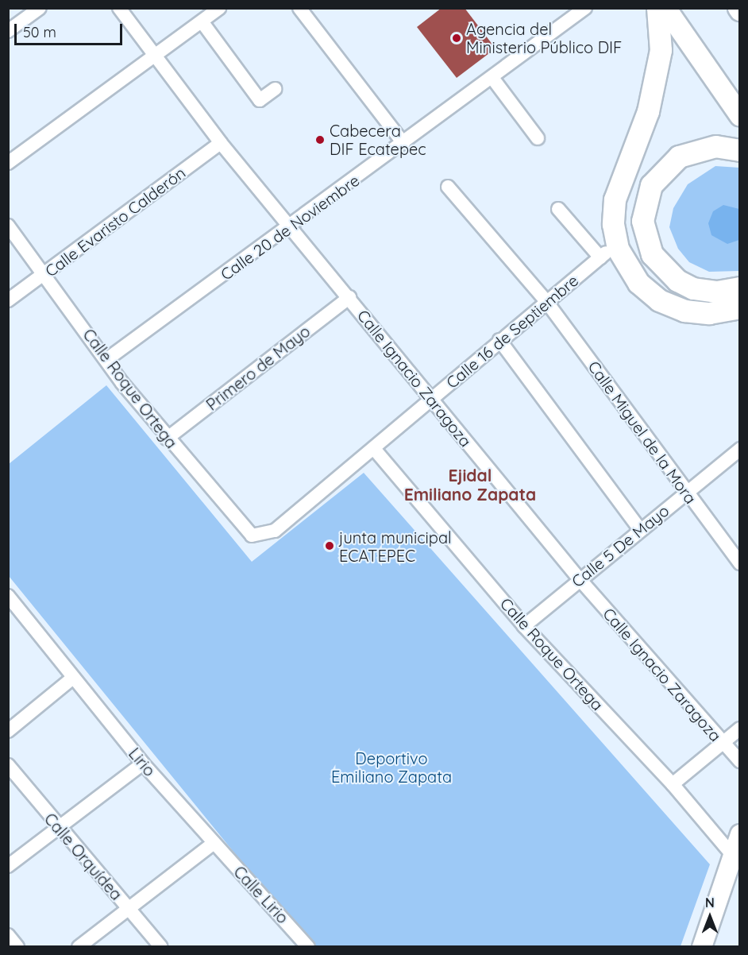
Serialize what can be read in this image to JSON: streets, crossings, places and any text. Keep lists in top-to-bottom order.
{
  "streets": {
    "street": [
      "Calle Evaristo Calderón",
      "Calle 20 de Noviembre",
      "Calle 16 de Septiembre",
      "Primero de Mayo",
      "Calle Ignacio Zaragoza",
      "Calle Roque Ortega",
      "Calle Miguel de la Mora",
      "Calle 5 De Mayo",
      "Lirio",
      "Calle Orquídea",
      "Calle Lirio"
    ]
  },
  "crossings": [
    ["Calle Evaristo Calderón", "Calle Ignacio Zaragoza"],
    ["Calle Evaristo Calderón", "Calle Roque Ortega"],
    ["Calle 20 de Noviembre", "Calle Ignacio Zaragoza"],
    ["Calle 20 de Noviembre", "Calle Roque Ortega"],
    ["Calle 16 de Septiembre", "Calle Ignacio Zaragoza"],
    ["Calle 16 de Septiembre", "Calle Roque Ortega"],
    ["Calle 16 de Septiembre", "Calle Miguel de la Mora"],
    ["Primero de Mayo", "Calle Ignacio Zaragoza"],
    ["Primero de Mayo", "Calle Roque Ortega"],
    ["Calle Ignacio Zaragoza", "Calle 5 De Mayo"],
    ["Calle Roque Ortega", "Calle 5 De Mayo"],
    ["Calle Miguel de la Mora", "Calle 5 De Mayo"],
    ["Lirio", "Calle Lirio"]
  ],
  "districts": ["Ejidal Emiliano Zapata"],
  "parks": ["Deportivo Emiliano Zapata"],
  "places": ["Agencia del Ministerio Público DIF", "Cabecera DIF Ecatepec", "junta municipal ECATEPEC"],
  "scale_bar": "50 m",
  "north": "top"
}
